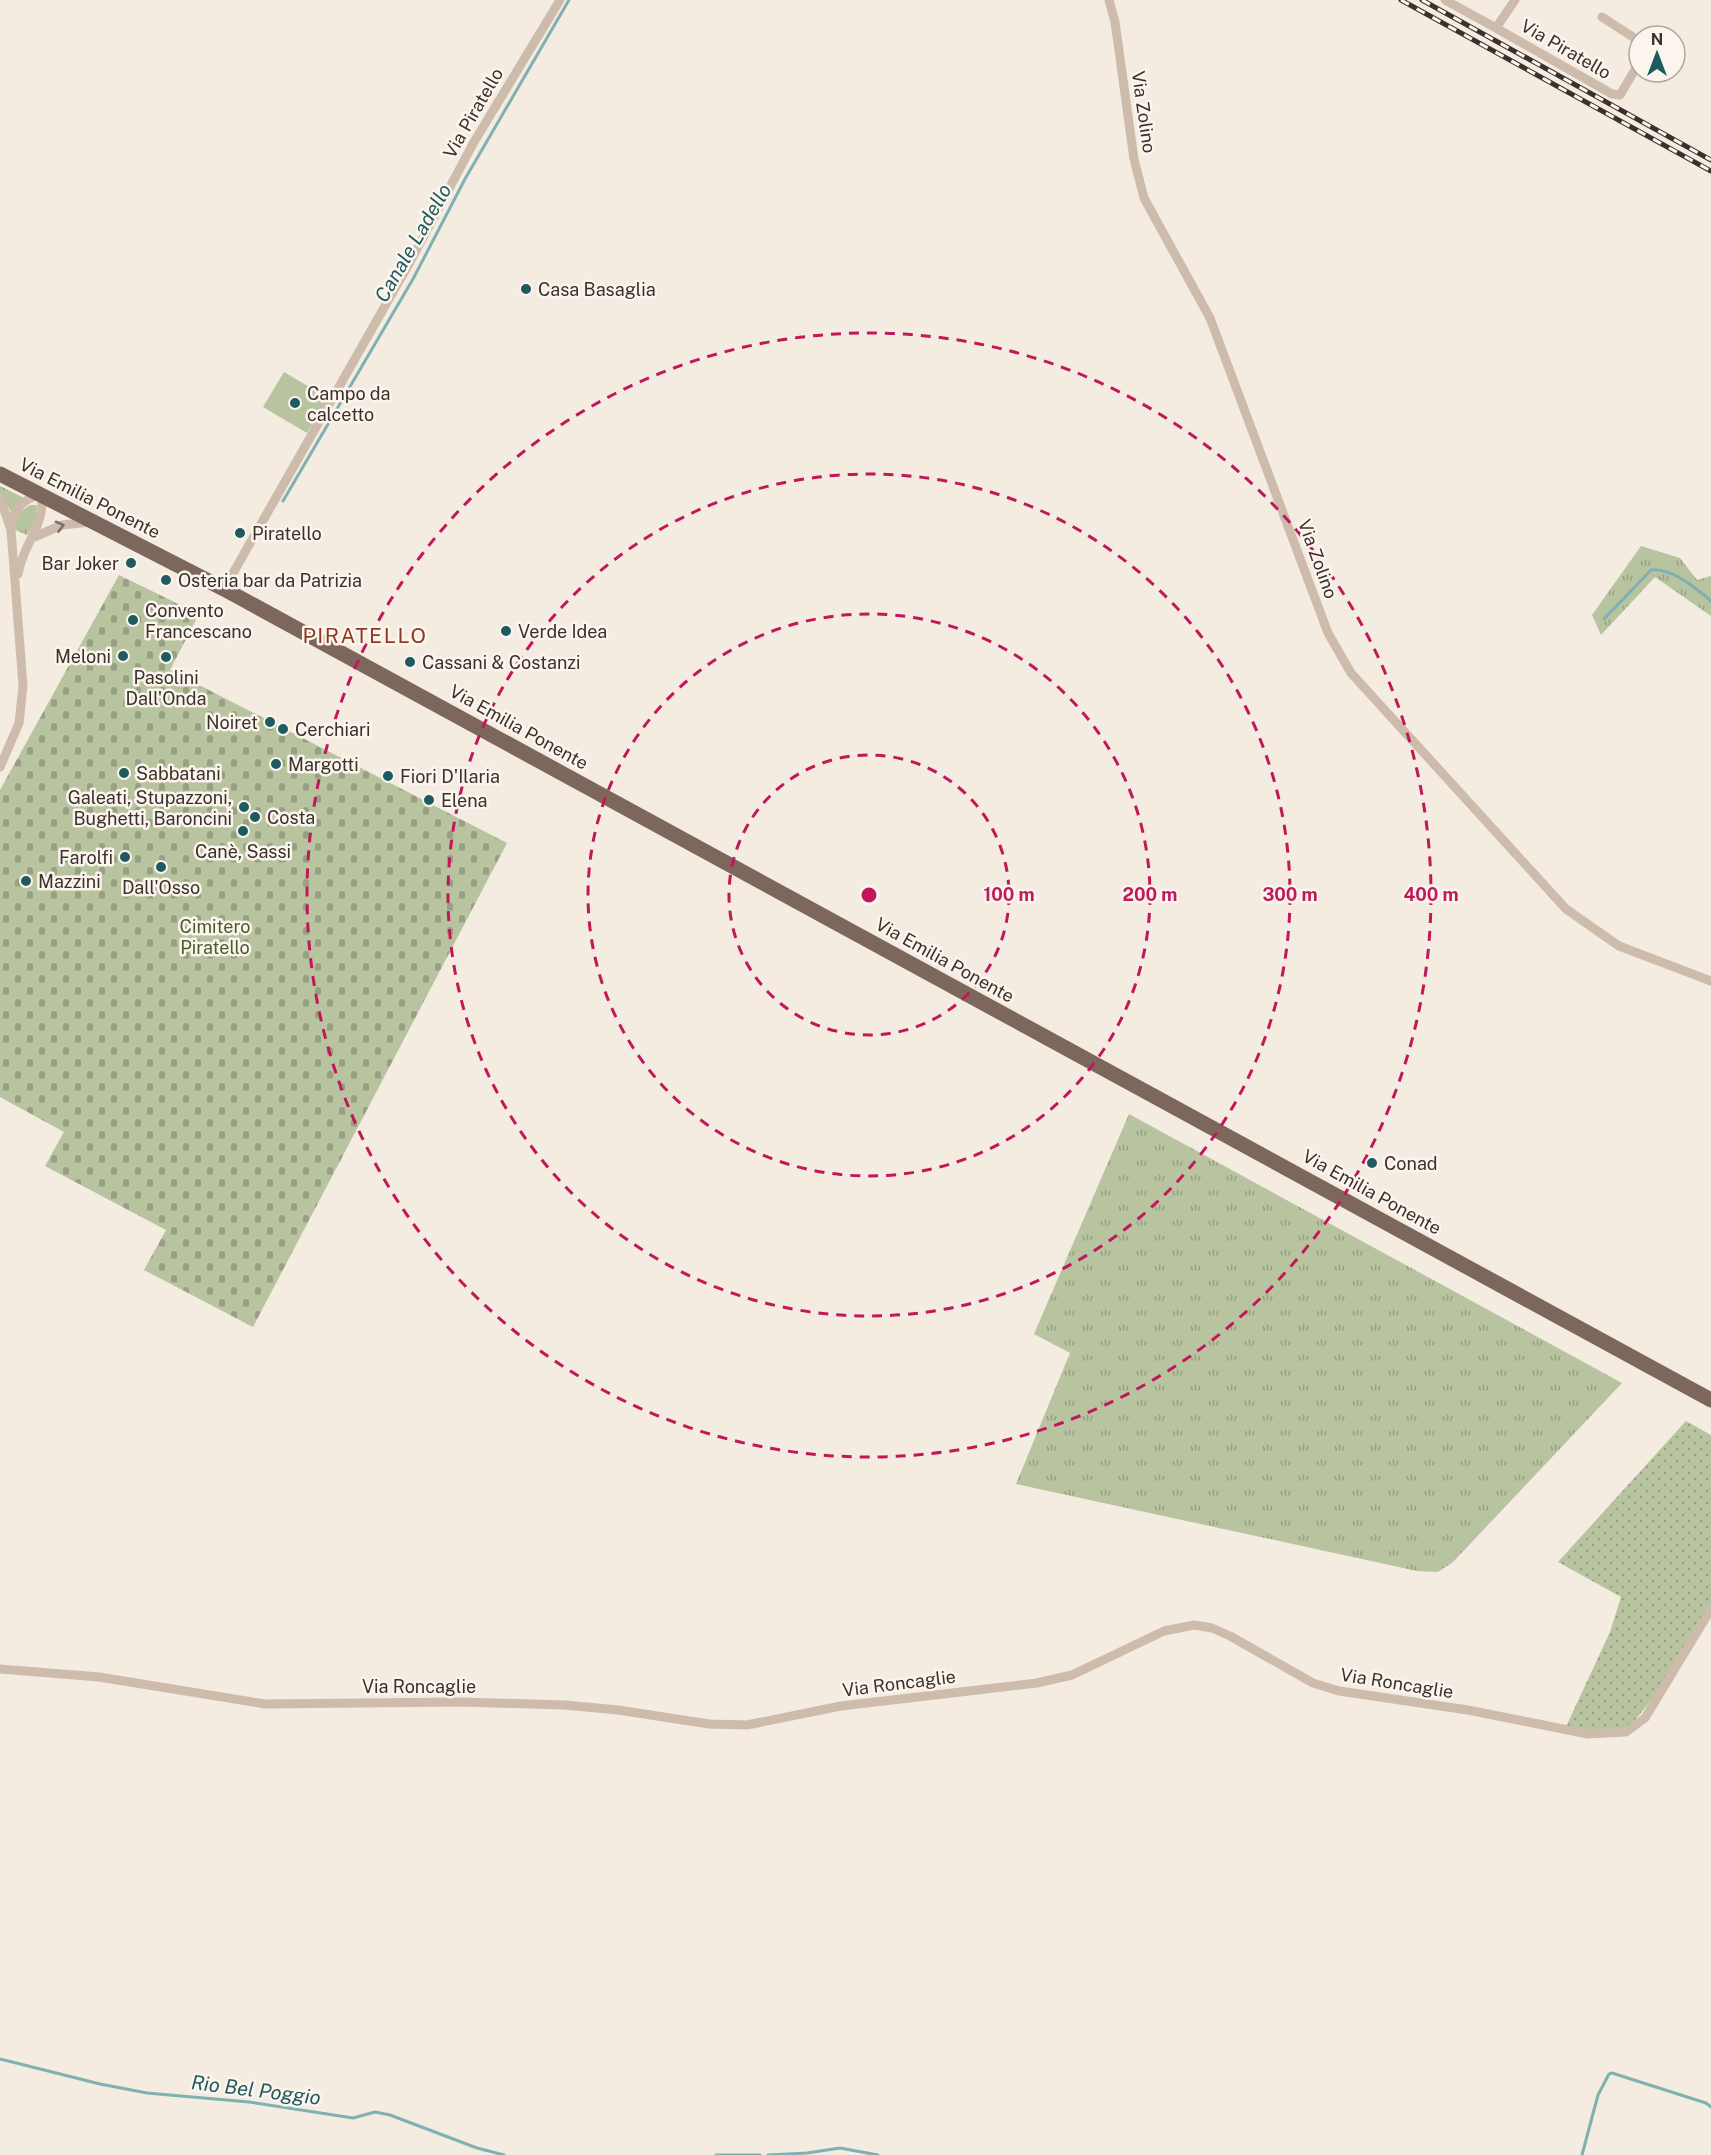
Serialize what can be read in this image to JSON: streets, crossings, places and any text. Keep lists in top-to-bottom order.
{
  "streets": {
    "main road": ["Via Emilia Ponente"],
    "street": ["Via Piratello", "Via Zolino", "Via Roncaglie"]
  },
  "crossings": [
    ["Via Piratello", "Via Emilia Ponente"]
  ],
  "districts": ["PIRATELLO"],
  "water": ["Canale Ladello", "Rio Bel Poggio"],
  "parks": ["Cimitero Piratello"],
  "places": [
    "Casa Basaglia",
    "Campo da calcetto",
    "Piratello",
    "Bar Joker",
    "Osteria bar da Patrizia",
    "Convento Francescano",
    "Verde Idea",
    "Meloni",
    "Pasolini Dall'Onda",
    "Cassani & Costanzi",
    "Noiret",
    "Cerchiari",
    "Margotti",
    "Sabbatani",
    "Fiori D'Ilaria",
    "Elena",
    "Galeati, Stupazzoni, Bughetti, Baroncini",
    "Costa",
    "Canè, Sassi",
    "Farolfi",
    "Dall'Osso",
    "Mazzini",
    "Conad"
  ],
  "north": "top",
  "rings": [
    "100 m",
    "200 m",
    "300 m",
    "400 m"
  ]
}
